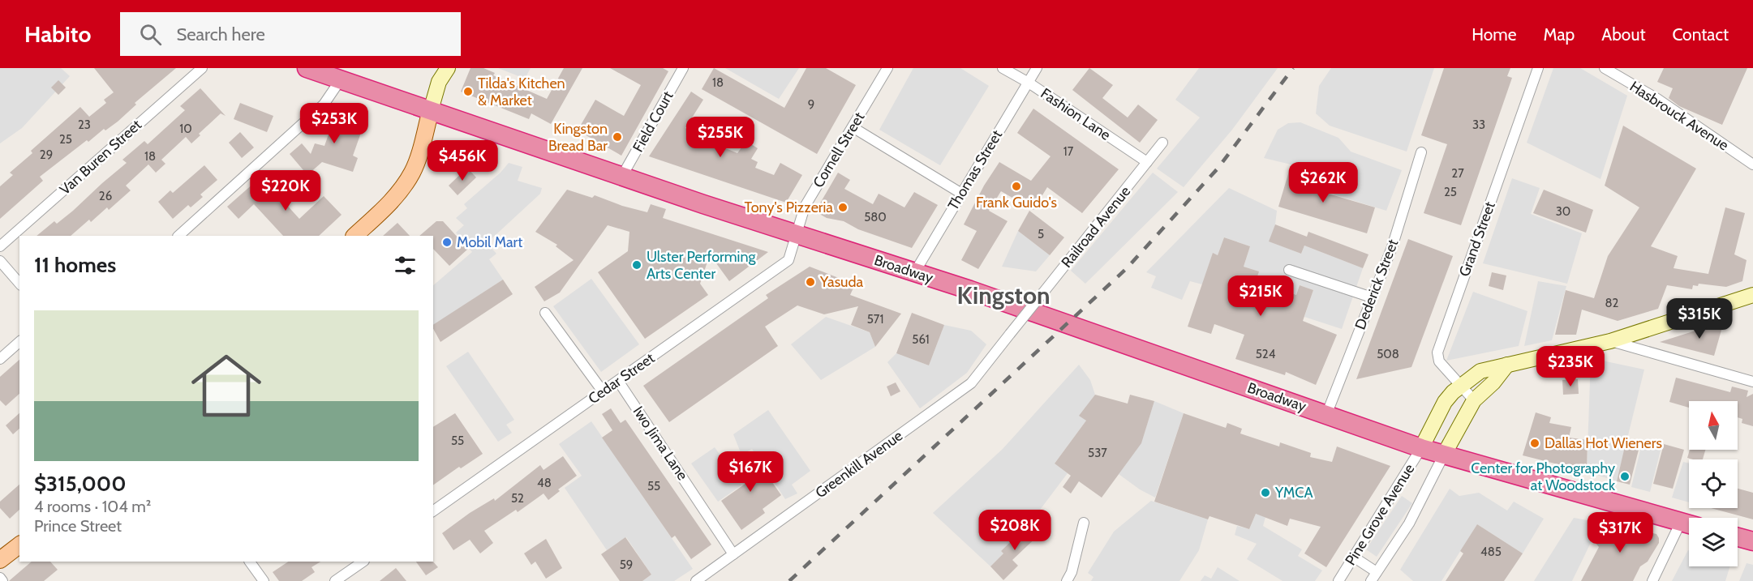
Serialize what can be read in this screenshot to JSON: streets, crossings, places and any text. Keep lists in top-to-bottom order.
{
  "streets": {
    "highway": ["Broadway"],
    "street": [
      "Fashion Lane",
      "Hasbrouck Avenue",
      "Field Court",
      "Cornell Street",
      "Van Buren Street",
      "Thomas Street",
      "Railroad Avenue",
      "Grand Street",
      "Dederick Street",
      "Cedar Street",
      "Iwo Jima Lane",
      "Greenkill Avenue",
      "Pine Grove Avenue"
    ]
  },
  "crossings": [
    ["Fashion Lane", "Thomas Street"],
    ["Fashion Lane", "Railroad Avenue"],
    ["Field Court", "Broadway"],
    ["Cornell Street", "Broadway"],
    ["Cornell Street", "Cedar Street"],
    ["Thomas Street", "Broadway"],
    ["Railroad Avenue", "Greenkill Avenue"],
    ["Broadway", "Dederick Street"],
    ["Broadway", "Cedar Street"],
    ["Broadway", "Pine Grove Avenue"],
    ["Cedar Street", "Iwo Jima Lane"],
    ["Iwo Jima Lane", "Greenkill Avenue"]
  ],
  "districts": ["Kingston"],
  "places": [
    "Tilda's Kitchen & Market",
    "Kingston Bread Bar",
    "Frank Guido's",
    "Tony's Pizzeria",
    "Mobil Mart",
    "Ulster Performing Arts Center",
    "Yasuda",
    "Dallas Hot Wieners",
    "Center for Photography at Woodstock",
    "YMCA"
  ],
  "house_numbers": [
    "18",
    "9",
    "23",
    "33",
    "10",
    "25",
    "17",
    "29",
    "18",
    "27",
    "25",
    "26",
    "30",
    "580",
    "5",
    "82",
    "571",
    "561",
    "524",
    "508",
    "55",
    "537",
    "48",
    "55",
    "52",
    "485",
    "59"
  ],
  "north": "top",
  "page": {
    "header": "Habito",
    "search": "Search here",
    "nav": [
      "Home",
      "Map",
      "About",
      "Contact"
    ],
    "price": [
      "$253K",
      "$255K",
      "$456K",
      "$262K",
      "$220K",
      "$215K",
      "$315K",
      "$235K",
      "$167K",
      "$208K",
      "$317K"
    ],
    "heading": "11 homes",
    "list": [
      {
        "name": "$315,000",
        "note": "4 rooms · 104 m² · Prince Street"
      }
    ]
  }
}
